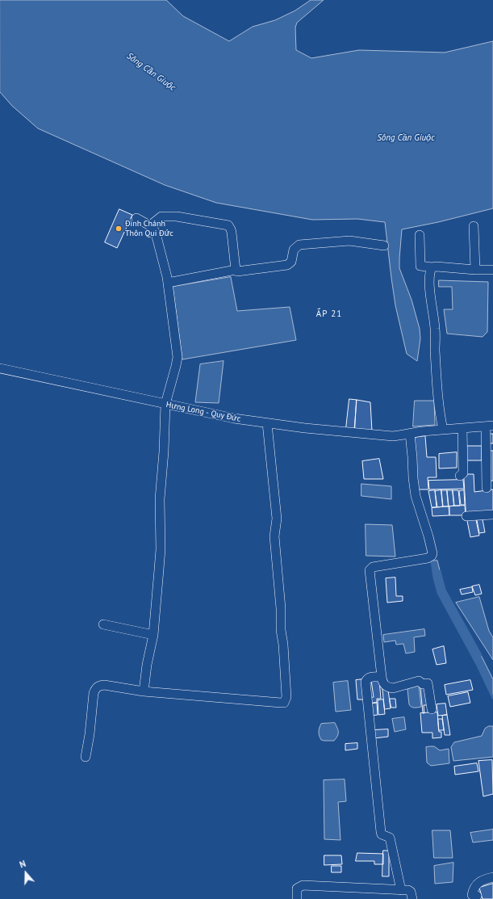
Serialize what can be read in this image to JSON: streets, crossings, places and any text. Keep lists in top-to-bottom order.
{
  "streets": {
    "street": ["Hưng Long - Quy Đức"]
  },
  "districts": ["ẤP 21"],
  "water": ["Sông Cần Giuộc"],
  "places": ["Đình Chánh Thôn Qui Đức"],
  "north": "top"
}
